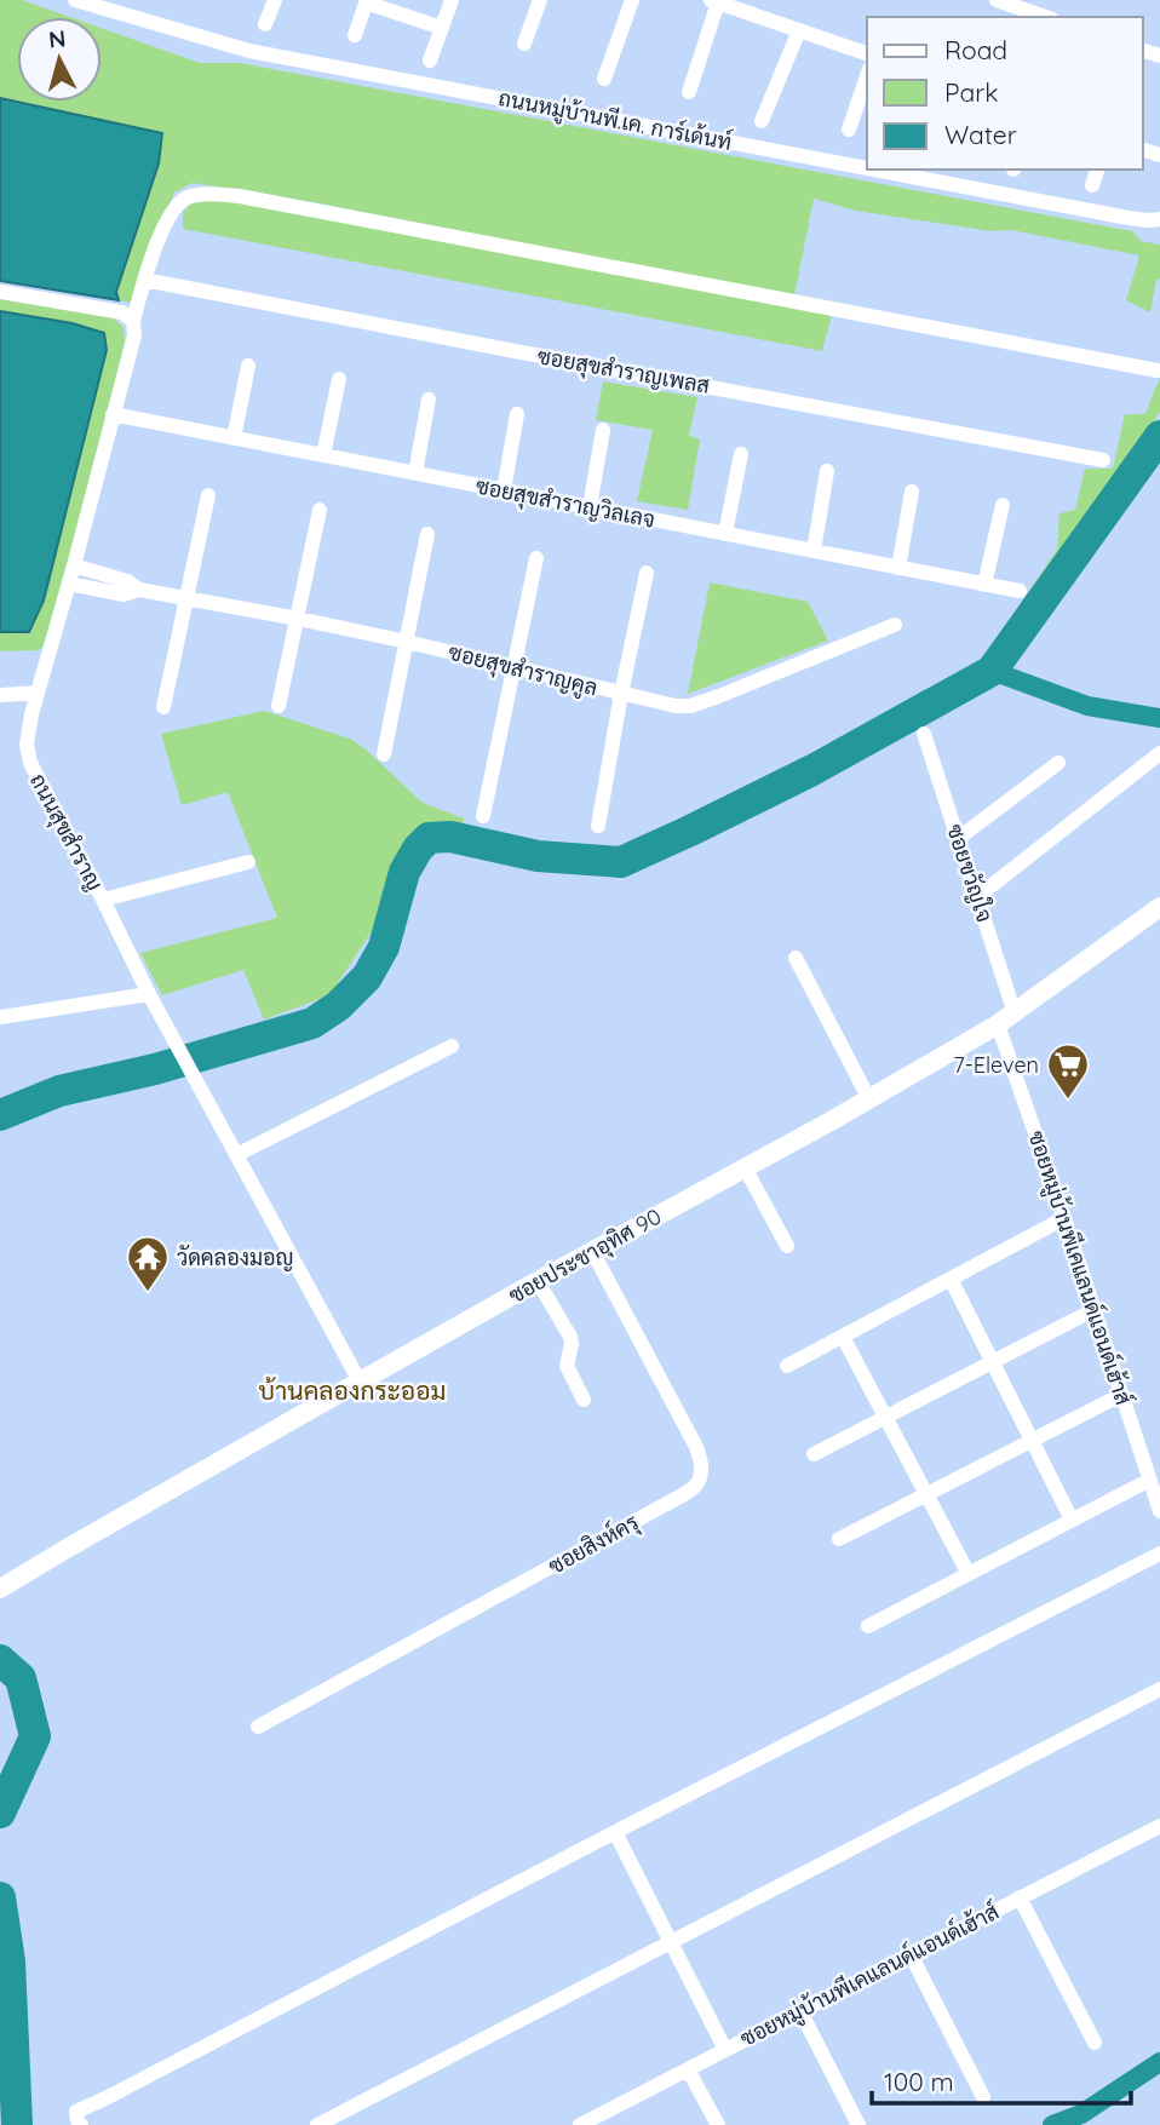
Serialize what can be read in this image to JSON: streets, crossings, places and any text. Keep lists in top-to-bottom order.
{
  "streets": {
    "street": [
      "ถนนหมู่บ้านพี.เค. การ์เด้นท์",
      "ซอยสุขสำราญเพลส",
      "ซอยสุขสำราญวิลเลจ",
      "ซอยสุขสำราญคูล",
      "ถนนสุขสำราญ",
      "ซอยขวัญใจ",
      "ซอยประชาอุทิศ 90",
      "ซอยหมู่บ้านพีเคแลนด์แอนด์เฮ้าส์",
      "ซอยสิงห์ครุ"
    ]
  },
  "crossings": [
    ["ซอยสุขสำราญเพลส", "ถนนสุขสำราญ"],
    ["ซอยสุขสำราญวิลเลจ", "ถนนสุขสำราญ"],
    ["ซอยสุขสำราญคูล", "ถนนสุขสำราญ"],
    ["ถนนสุขสำราญ", "ซอยประชาอุทิศ 90"],
    ["ซอยขวัญใจ", "ซอยประชาอุทิศ 90"],
    ["ซอยประชาอุทิศ 90", "ซอยหมู่บ้านพีเคแลนด์แอนด์เฮ้าส์"],
    ["ซอยประชาอุทิศ 90", "ซอยสิงห์ครุ"]
  ],
  "districts": ["บ้านคลองกระออม"],
  "places": {
    "supermarket": ["7-Eleven"],
    "temple": ["วัดคลองมอญ"]
  },
  "legend": ["Road", "Park", "Water"],
  "scale_bar": "100 m",
  "north": "top"
}
